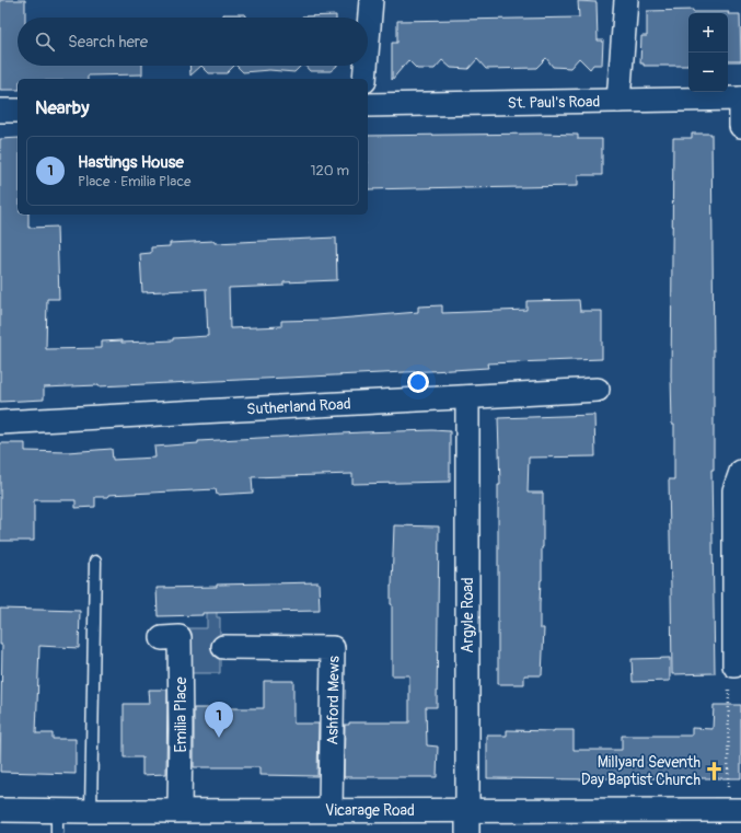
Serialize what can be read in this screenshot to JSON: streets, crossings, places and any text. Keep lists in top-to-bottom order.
{
  "streets": {
    "street": [
      "St. Paul's Road",
      "Sutherland Road",
      "Argyle Road",
      "Ashford Mews",
      "Emilia Place",
      "Vicarage Road"
    ]
  },
  "crossings": [
    ["Sutherland Road", "Argyle Road"],
    ["Argyle Road", "Vicarage Road"],
    ["Ashford Mews", "Vicarage Road"],
    ["Emilia Place", "Vicarage Road"]
  ],
  "places": {
    "church": ["Millyard Seventh Day Baptist Church"]
  },
  "page": {
    "map_buttons": ["+", "−"],
    "search": "Search here",
    "heading": "Nearby",
    "list": [
      {
        "mark": "1",
        "name": "Hastings House",
        "note": "Place · Emilia Place",
        "value": "120 m"
      }
    ],
    "pins": "1"
  }
}
